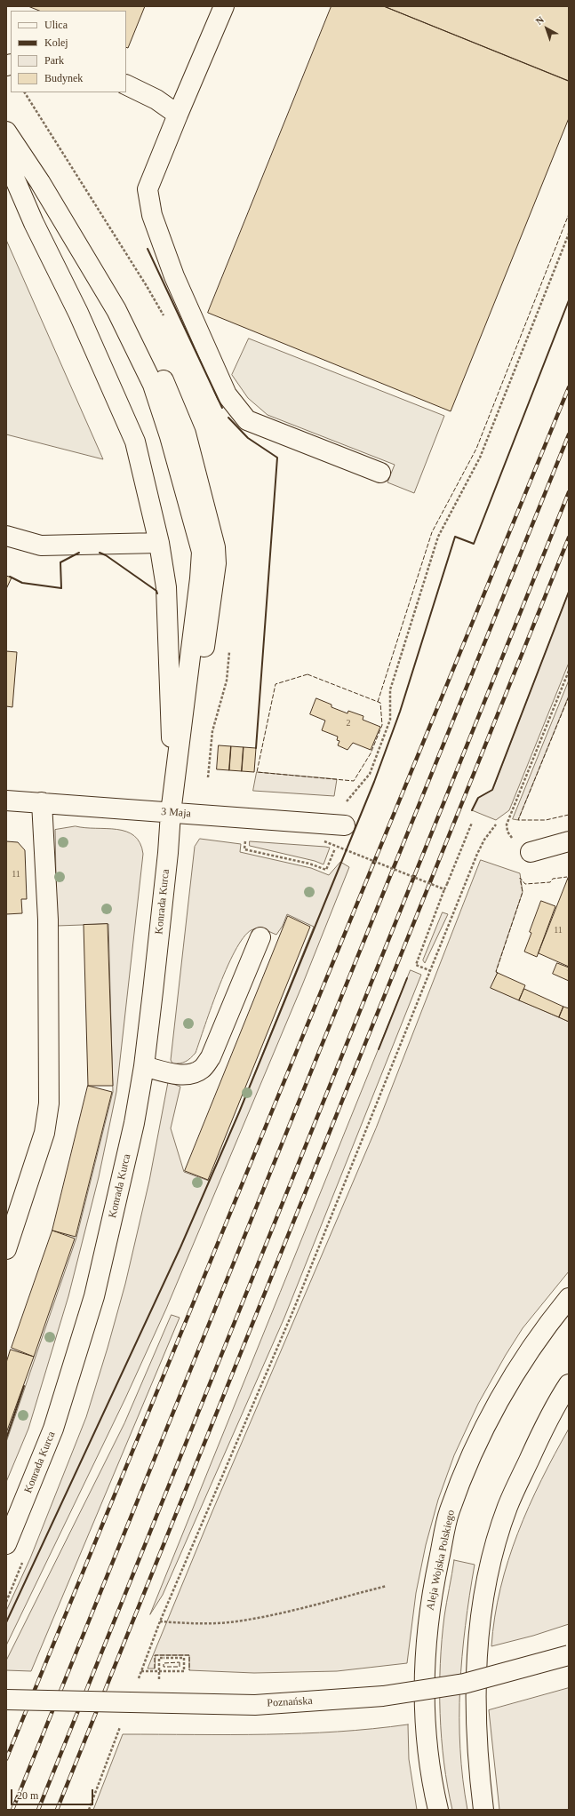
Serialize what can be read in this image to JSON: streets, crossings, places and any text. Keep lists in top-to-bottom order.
{
  "streets": {
    "main road": [
      "3 Maja",
      "Konrada Kurca",
      "Aleja Wojska Polskiego",
      "Poznańska"
    ]
  },
  "crossings": [
    ["3 Maja", "Konrada Kurca"]
  ],
  "house_numbers": ["2", "11", "11"],
  "legend": [
    "Ulica",
    "Kolej",
    "Park",
    "Budynek"
  ],
  "scale_bar": "20 m",
  "north": "top left"
}
